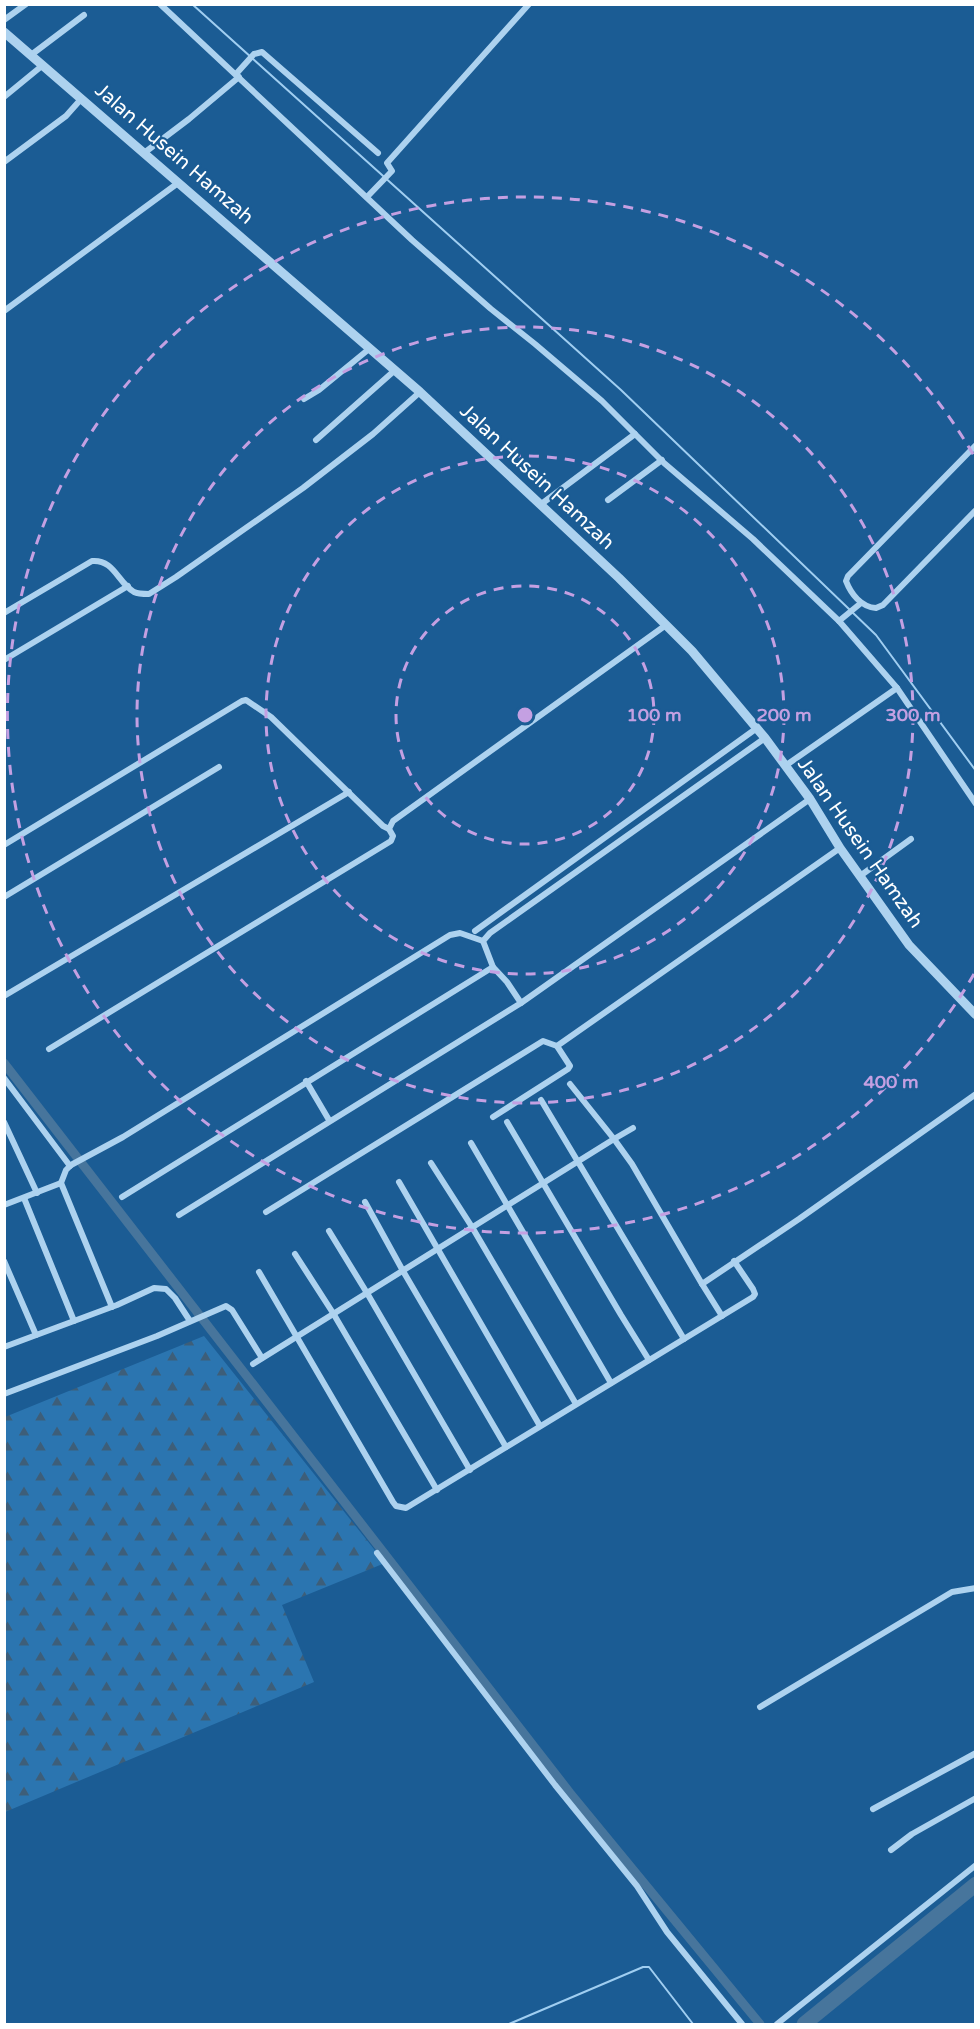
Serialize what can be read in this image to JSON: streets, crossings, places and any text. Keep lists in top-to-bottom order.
{
  "streets": {
    "street": ["Jalan Husein Hamzah"]
  },
  "rings": [
    "100 m",
    "200 m",
    "300 m",
    "400 m"
  ]
}
